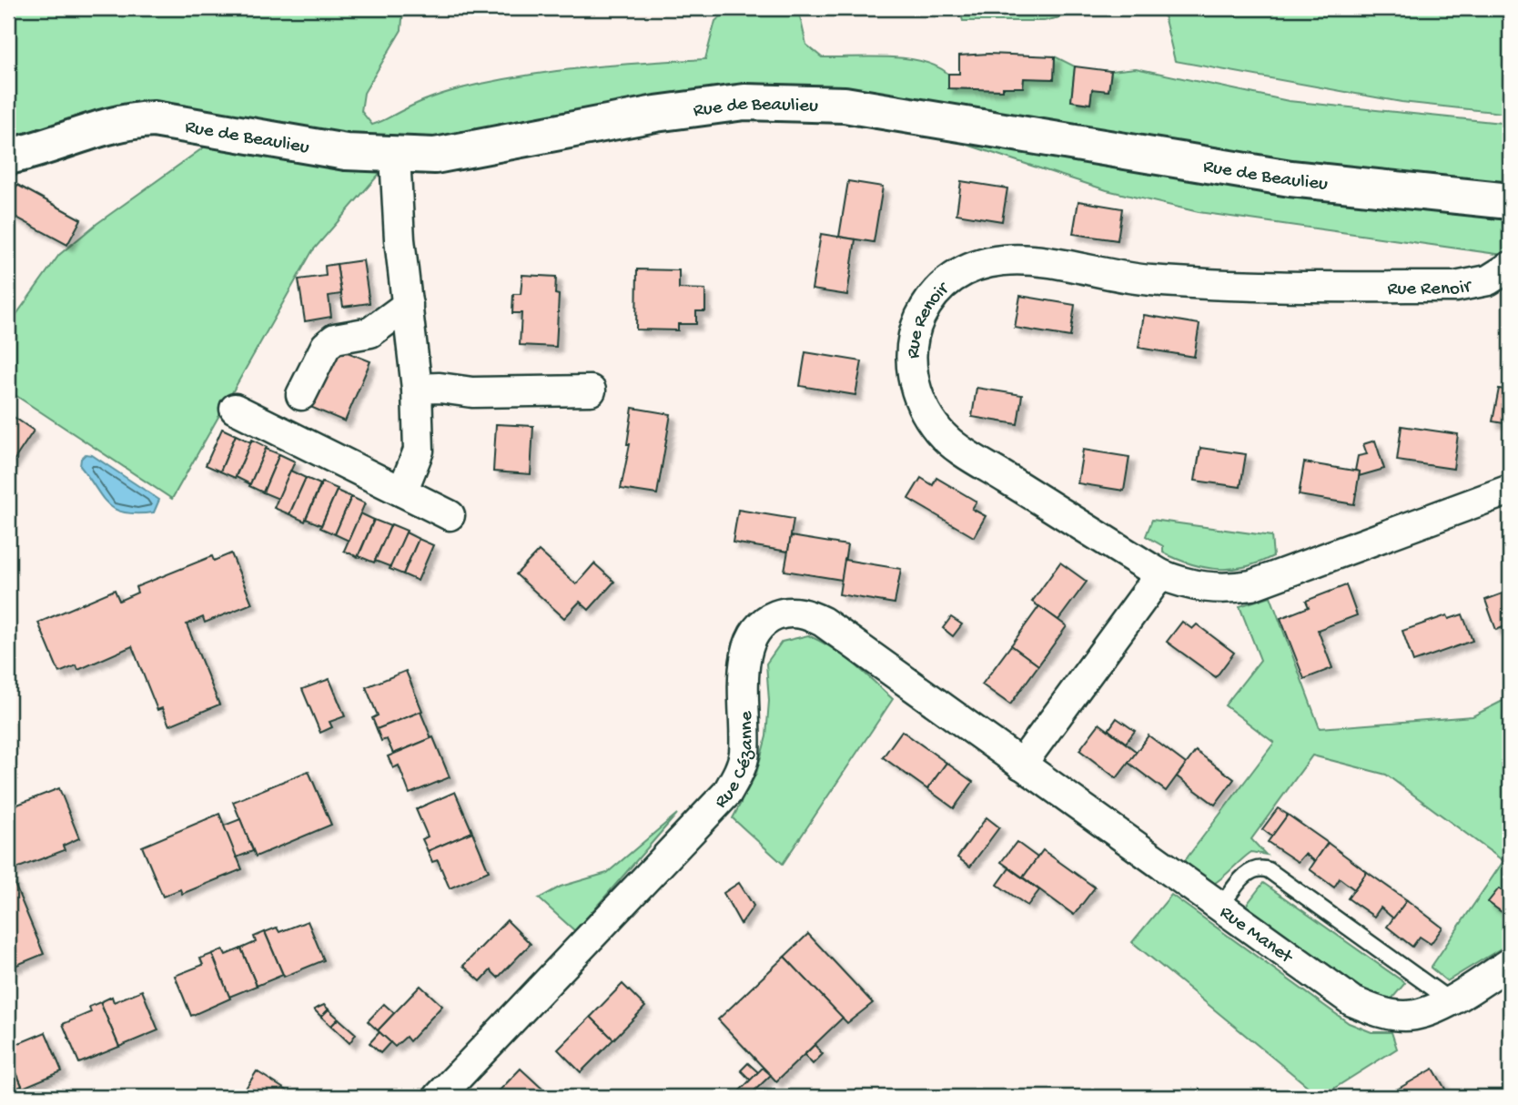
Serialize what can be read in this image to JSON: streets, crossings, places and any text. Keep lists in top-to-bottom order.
{
  "streets": {
    "street": [
      "Rue de Beaulieu",
      "Rue Renoir",
      "Rue Cézanne",
      "Rue Manet"
    ]
  },
  "crossings": [
    ["Rue Cézanne", "Rue Manet"]
  ]
}
